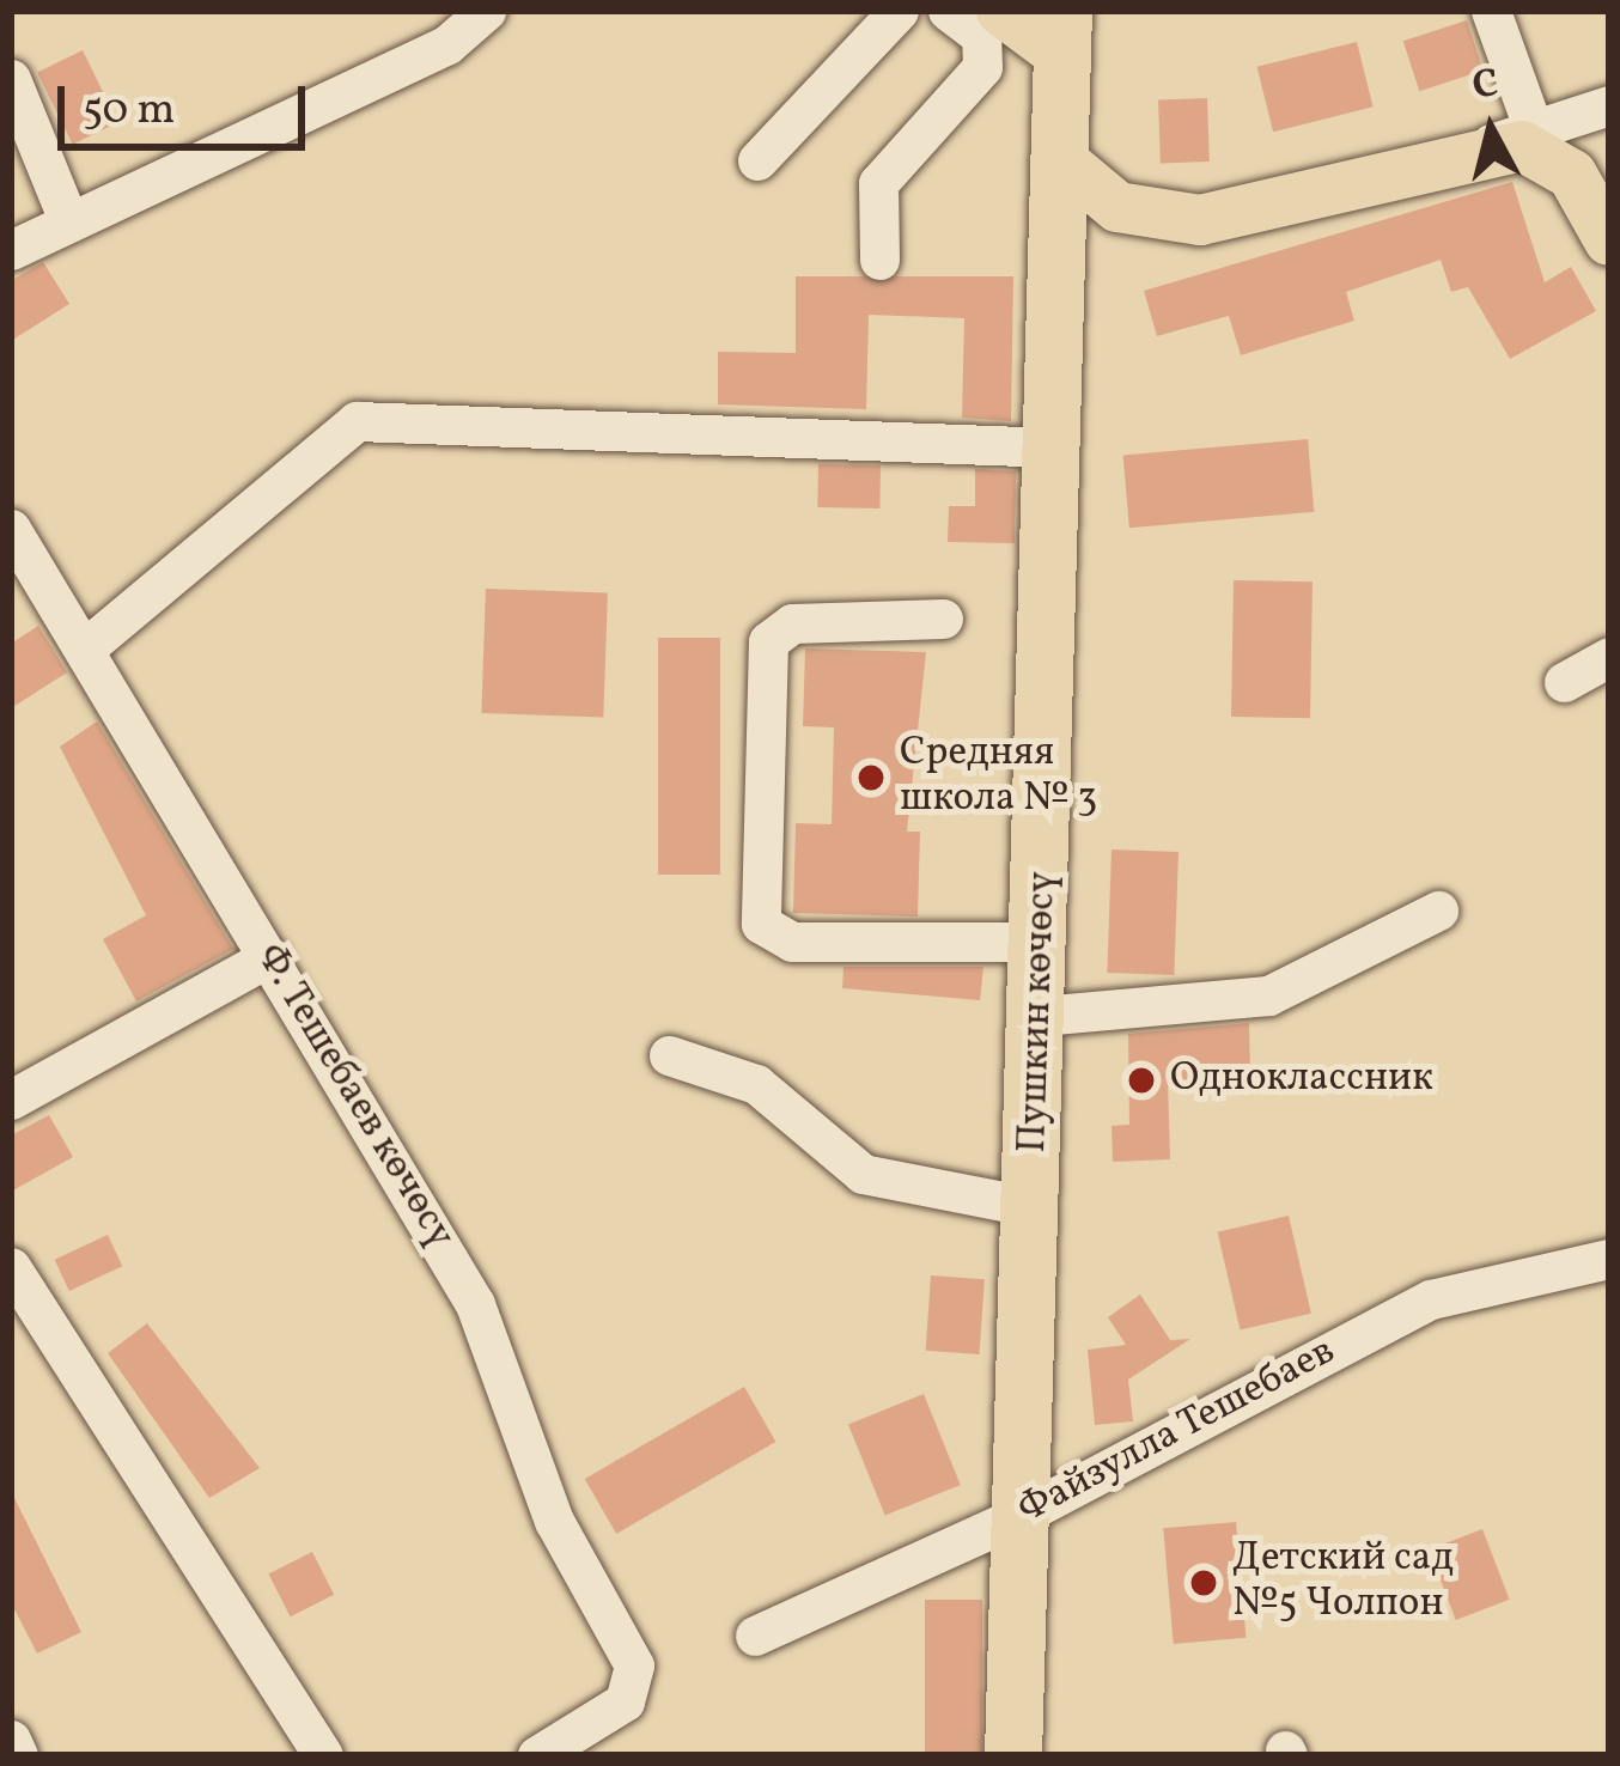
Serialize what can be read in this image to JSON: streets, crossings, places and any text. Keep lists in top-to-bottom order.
{
  "streets": {
    "highway": ["Пушкин көчөсү"],
    "street": ["Ф. Тешебаев көчөсү", "Файзулла Тешебаев"]
  },
  "crossings": [
    ["Пушкин көчөсү", "Файзулла Тешебаев"]
  ],
  "places": ["Средняя школа № 3", "Одноклассник", "Детский сад №5 Чолпон"],
  "scale_bar": "50 m",
  "north": "top"
}
